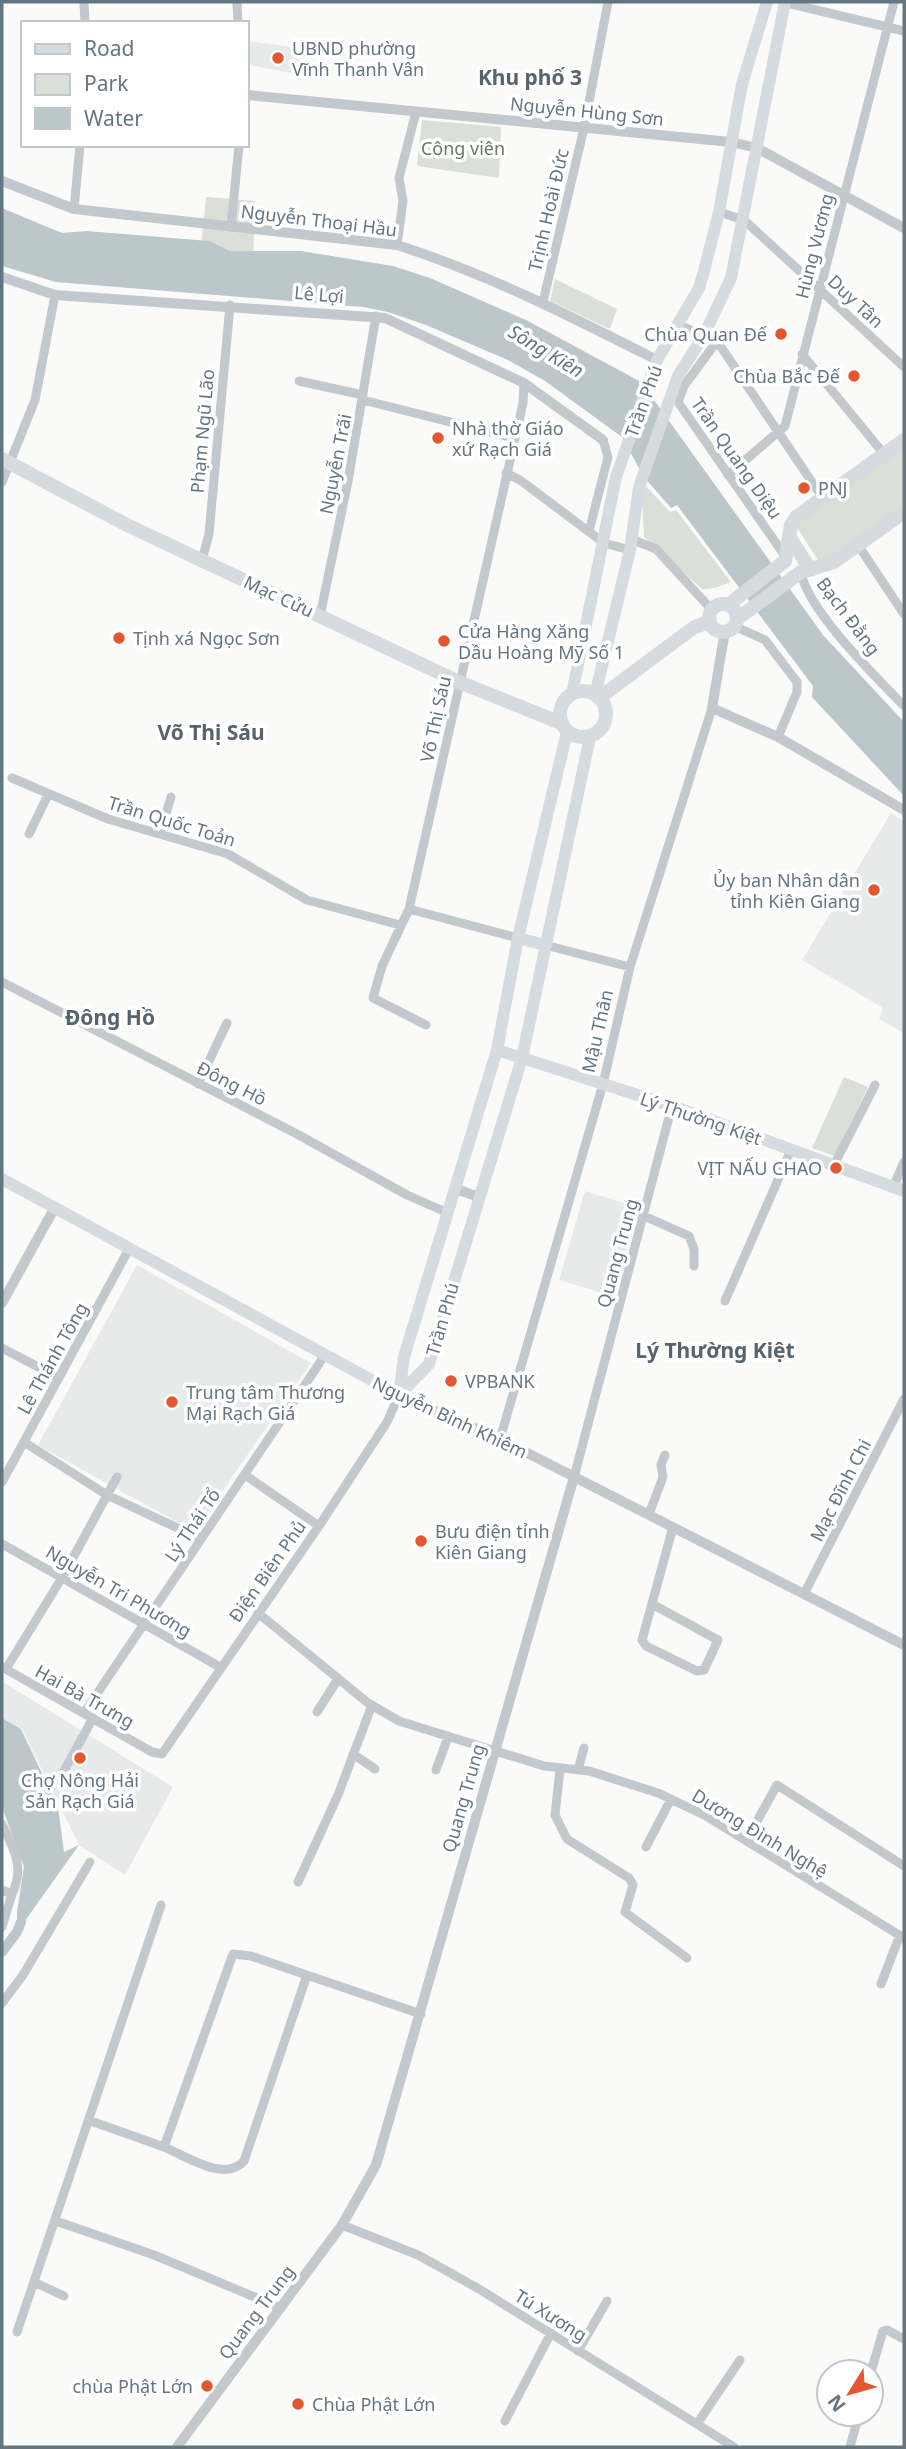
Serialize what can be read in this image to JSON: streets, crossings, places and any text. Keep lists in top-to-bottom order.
{
  "streets": {
    "main road": [
      "Trần Phú",
      "Mạc Cửu",
      "Lý Thường Kiệt",
      "Nguyễn Bỉnh Khiêm"
    ],
    "street": [
      "Nguyễn Hùng Sơn",
      "Trịnh Hoài Đức",
      "Nguyễn Thoại Hầu",
      "Hùng Vương",
      "Lê Lợi",
      "Duy Tân",
      "Phạm Ngũ Lão",
      "Trần Quang Diệu",
      "Nguyễn Trãi",
      "Bạch Đằng",
      "Võ Thị Sáu",
      "Trần Quốc Toản",
      "Mậu Thân",
      "Đông Hồ",
      "Quang Trung",
      "Lê Thánh Tông",
      "Mạc Đĩnh Chi",
      "Lý Thái Tổ",
      "Điện Biên Phủ",
      "Nguyễn Tri Phương",
      "Hai Bà Trưng",
      "Dương Đình Nghệ",
      "Tú Xương"
    ]
  },
  "crossings": [
    ["Nguyễn Hùng Sơn", "Trịnh Hoài Đức"],
    ["Nguyễn Hùng Sơn", "Hùng Vương"],
    ["Nguyễn Hùng Sơn", "Trần Phú"],
    ["Trịnh Hoài Đức", "Nguyễn Thoại Hầu"],
    ["Nguyễn Thoại Hầu", "Trần Phú"],
    ["Hùng Vương", "Duy Tân"],
    ["Lê Lợi", "Phạm Ngũ Lão"],
    ["Lê Lợi", "Nguyễn Trãi"],
    ["Lê Lợi", "Võ Thị Sáu"],
    ["Duy Tân", "Trần Phú"],
    ["Trần Phú", "Mạc Cửu"],
    ["Trần Phú", "Đông Hồ"],
    ["Trần Phú", "Lý Thường Kiệt"],
    ["Trần Phú", "Nguyễn Bỉnh Khiêm"],
    ["Trần Phú", "Điện Biên Phủ"],
    ["Phạm Ngũ Lão", "Mạc Cửu"],
    ["Nguyễn Trãi", "Mạc Cửu"],
    ["Mạc Cửu", "Võ Thị Sáu"],
    ["Võ Thị Sáu", "Trần Quốc Toản"],
    ["Mậu Thân", "Lý Thường Kiệt"],
    ["Mậu Thân", "Nguyễn Bỉnh Khiêm"],
    ["Lý Thường Kiệt", "Quang Trung"],
    ["Quang Trung", "Nguyễn Bỉnh Khiêm"],
    ["Quang Trung", "Dương Đình Nghệ"],
    ["Quang Trung", "Tú Xương"],
    ["Lê Thánh Tông", "Nguyễn Bỉnh Khiêm"],
    ["Nguyễn Bỉnh Khiêm", "Mạc Đĩnh Chi"],
    ["Nguyễn Bỉnh Khiêm", "Lý Thái Tổ"],
    ["Nguyễn Bỉnh Khiêm", "Điện Biên Phủ"],
    ["Lý Thái Tổ", "Nguyễn Tri Phương"],
    ["Lý Thái Tổ", "Hai Bà Trưng"],
    ["Điện Biên Phủ", "Nguyễn Tri Phương"],
    ["Điện Biên Phủ", "Hai Bà Trưng"],
    ["Điện Biên Phủ", "Dương Đình Nghệ"]
  ],
  "districts": [
    "Khu phố 3",
    "Võ Thị Sáu",
    "Đông Hồ",
    "Lý Thường Kiệt"
  ],
  "water": ["Sông Kiên"],
  "parks": ["Công viên"],
  "places": [
    "UBND phường Vĩnh Thanh Vân",
    "Chùa Quan Đế",
    "Chùa Bắc Đế",
    "Nhà thờ Giáo xứ Rạch Giá",
    "PNJ",
    "Tịnh xá Ngọc Sơn",
    "Cửa Hàng Xăng Dầu Hoàng Mỹ Số 1",
    "Ủy ban Nhân dân tỉnh Kiên Giang",
    "VỊT NẤU CHAO",
    "VPBANK",
    "Trung tâm Thương Mại Rạch Giá",
    "Bưu điện tỉnh Kiên Giang",
    "Chợ Nông Hải Sản Rạch Giá",
    "chùa Phật Lớn",
    "Chùa Phật Lớn"
  ],
  "legend": ["Road", "Park", "Water"],
  "north": "bottom left"
}
